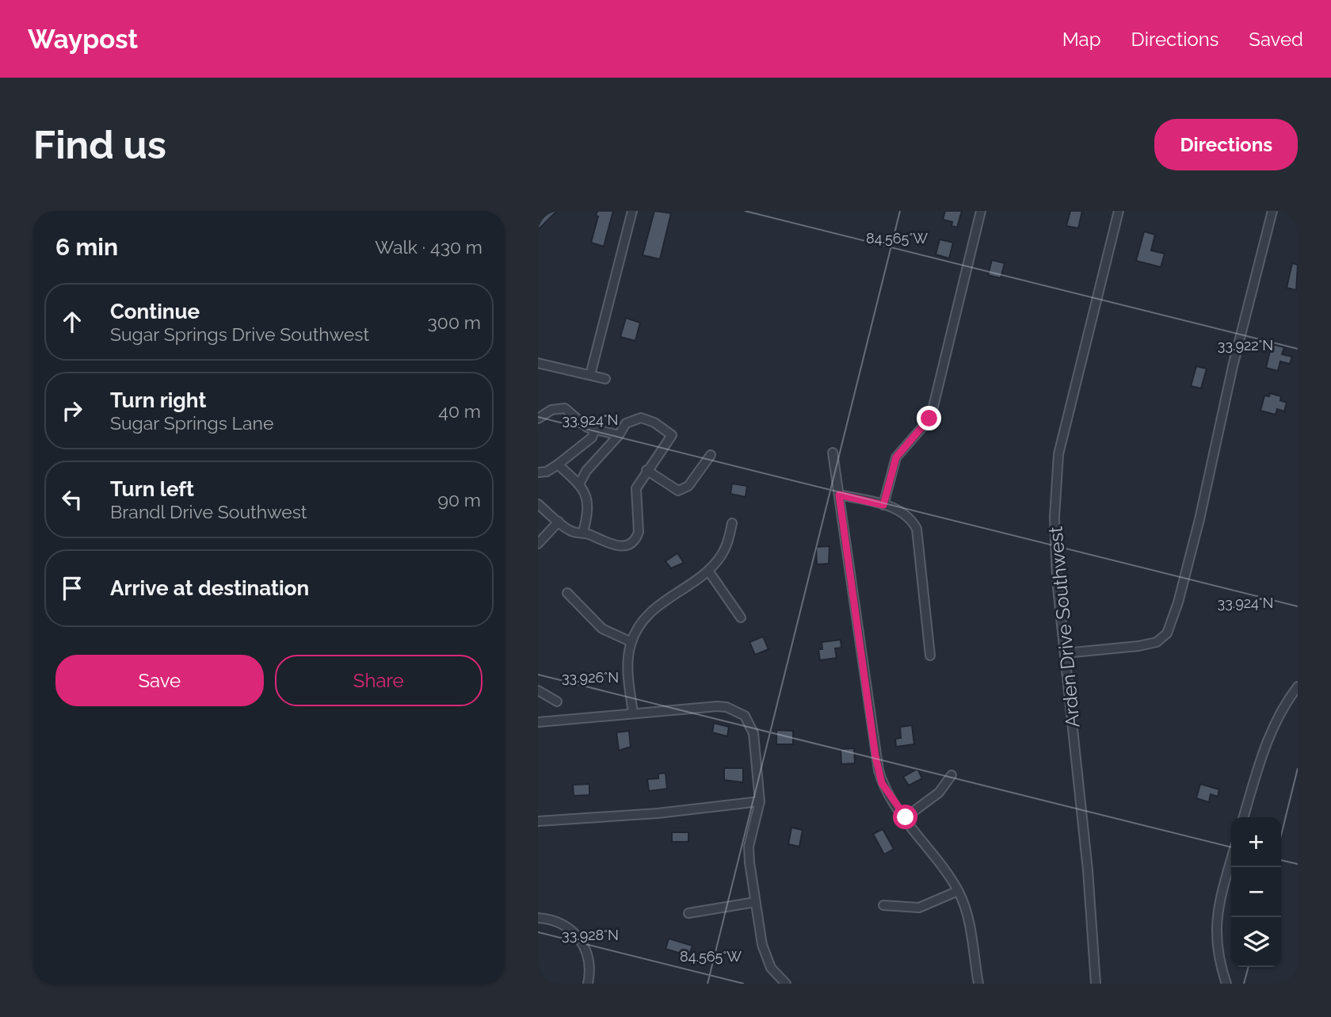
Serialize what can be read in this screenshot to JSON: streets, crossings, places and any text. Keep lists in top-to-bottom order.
{
  "streets": {
    "street": ["Arden Drive Southwest"]
  },
  "page": {
    "header": "Waypost",
    "nav": ["Map", "Directions", "Saved"],
    "buttons": [
      "Directions",
      ["Save", "Share"]
    ],
    "title": "Find us",
    "heading": ["6 min", "Walk · 430 m"],
    "list": [
      ["Continue", "Sugar Springs Drive Southwest", "300 m"],
      ["Turn right", "Sugar Springs Lane", "40 m"],
      ["Turn left", "Brandl Drive Southwest", "90 m"],
      "Arrive at destination"
    ],
    "map_buttons": ["+", "−"]
  },
  "coordinates": [
    "84.565°W",
    "33.922°N",
    "33.924°N",
    "33.926°N",
    "33.928°N"
  ]
}
